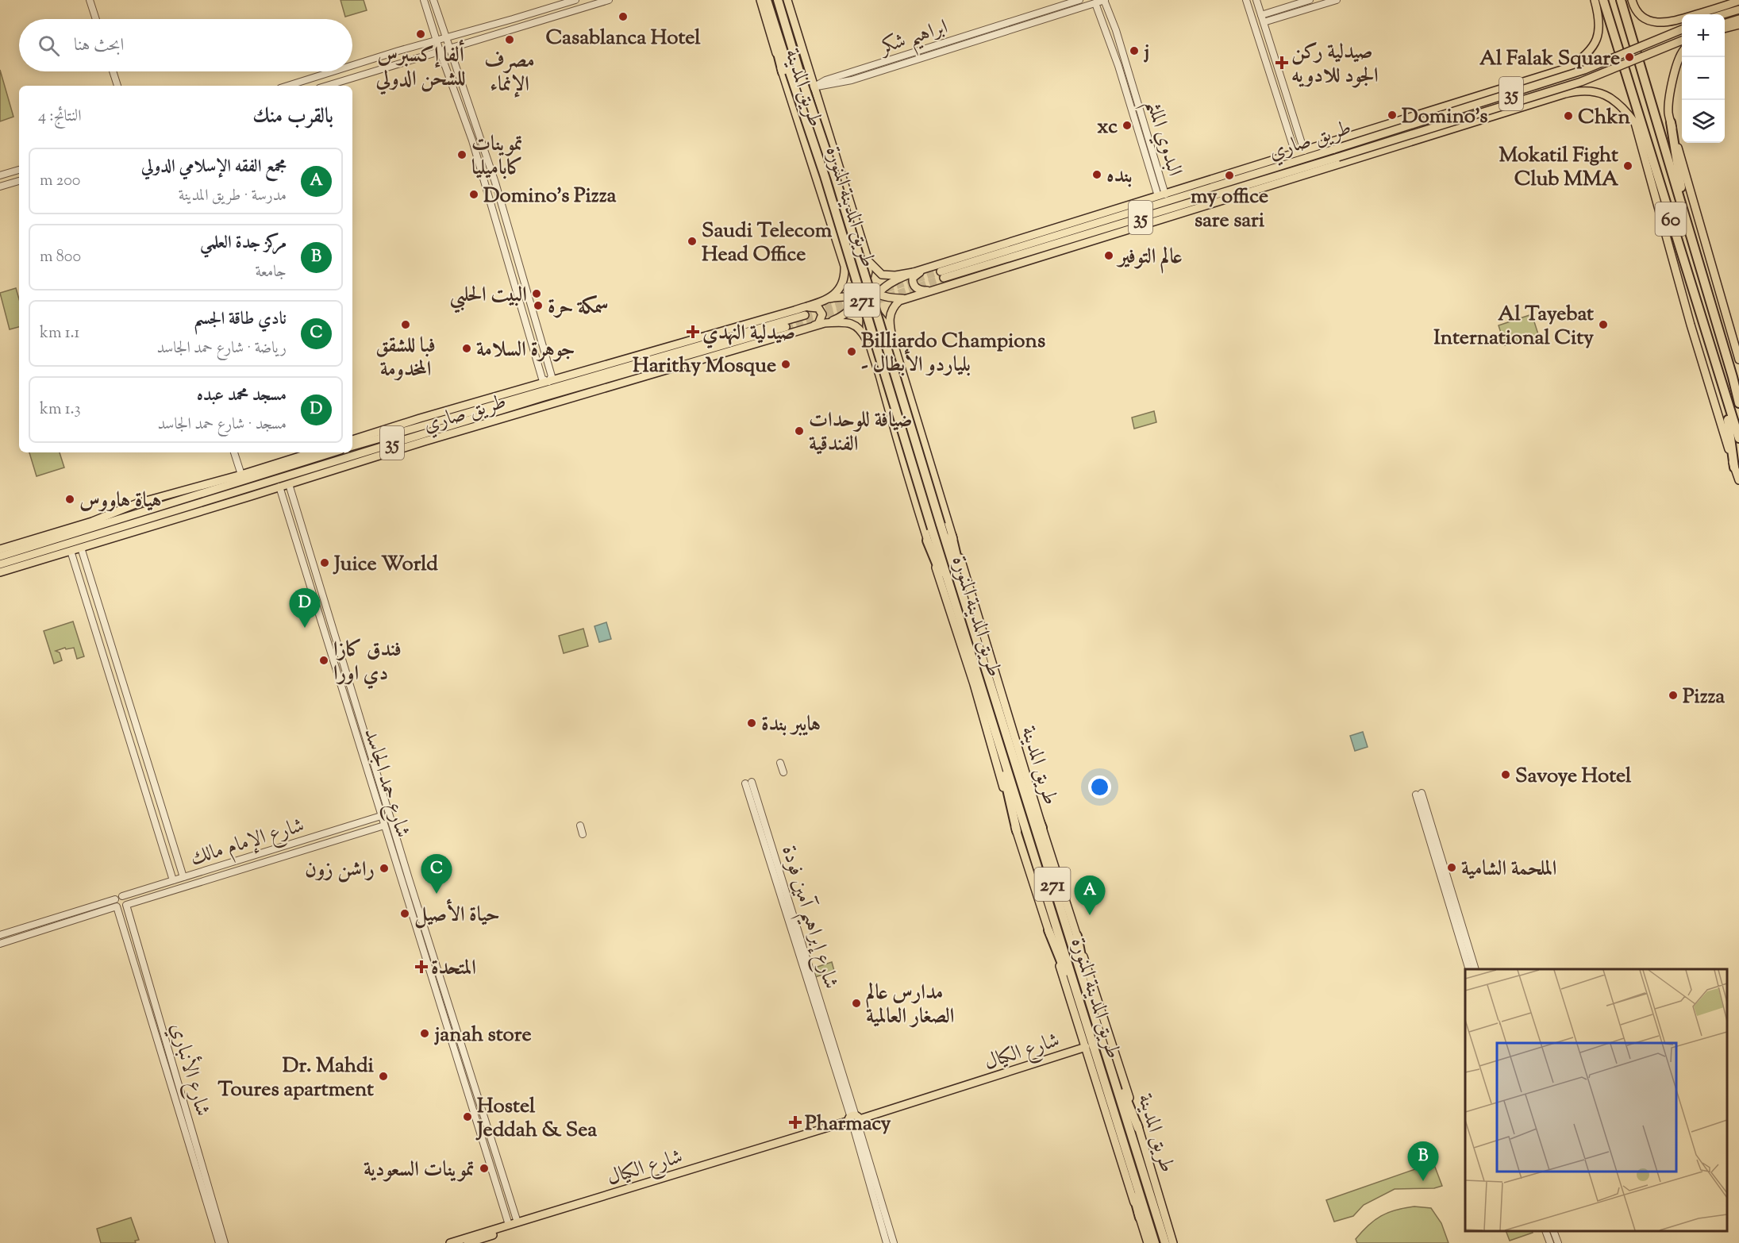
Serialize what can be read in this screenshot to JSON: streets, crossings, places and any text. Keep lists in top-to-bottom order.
{
  "streets": {
    "highway": ["طريق المدينة المنورة", "60", "271"],
    "main road": [
      "طريق المدينة",
      "35",
      "طريق صاري",
      "شارع الكيال"
    ],
    "street": [
      "ابراهيم شكر",
      "البدوي الملثم",
      "شارع حمد الجاسد",
      "شارع الإمام مالك",
      "شارع إبراهيم آمين فودة",
      "شارع الأنباري"
    ]
  },
  "crossings": [
    ["ابراهيم شكر", "طريق المدينة"],
    ["طريق المدينة", "طريق صاري"],
    ["طريق المدينة", "طريق المدينة المنورة"],
    ["طريق المدينة", "شارع الكيال"],
    ["طريق صاري", "شارع حمد الجاسد"],
    ["شارع حمد الجاسد", "شارع الإمام مالك"],
    ["شارع حمد الجاسد", "شارع الكيال"],
    ["شارع الإمام مالك", "شارع الأنباري"],
    ["شارع إبراهيم آمين فودة", "شارع الكيال"]
  ],
  "places": {
    "other": [
      "Casablanca Hotel",
      "ألفا إكسبرس للشحن الدولي",
      "مصرف الإنماء",
      "j",
      "Al Falak Square",
      "Domino's",
      "Chkn",
      "xc",
      "تموينات كاباميليا",
      "Mokatil Fight Club MMA",
      "بنده",
      "my office sare sari",
      "Domino's Pizza",
      "Saudi Telecom Head Office",
      "عالم التوفير",
      "البيت الحلبي",
      "سمكة حرة",
      "فبا للشقق المخدومة",
      "Al Tayebat International City",
      "جوهرة السلامة",
      "Billiardo Champions - بلياردو الأبطال",
      "Harithy Mosque",
      "ضيافة للوحدات الفندقية",
      "هياة هاووس",
      "Juice World",
      "فندق كازا دي اورا",
      "Pizza",
      "هايبر بندة",
      "Savoye Hotel",
      "الملحمة الشامية",
      "راشن زون",
      "حياة الأصيل",
      "مدارس عالم الصغار العالمية",
      "janah store",
      "Dr. Mahdi Toures apartment",
      "Hostel Jeddah & Sea",
      "تموينات السعودية"
    ],
    "health": [
      "صيدلية ركن الجود للادويه",
      "صيدلية النهدي",
      "المتحدة",
      "Pharmacy"
    ]
  },
  "page": {
    "map_buttons": ["+", "−"],
    "search": "ابحث هنا",
    "heading": ["بالقرب منك", "النتائج: 4"],
    "list": [
      {
        "mark": "A",
        "name": "مجمع الفقه الإسلامي الدولي",
        "note": "مدرسة · طريق المدينة",
        "value": "200 m"
      },
      {
        "mark": "B",
        "name": "مركز جدة العلمي",
        "note": "جامعة",
        "value": "800 m"
      },
      {
        "mark": "C",
        "name": "نادي طاقة الجسم",
        "note": "رياضة · شارع حمد الجاسد",
        "value": "1.1 km"
      },
      {
        "mark": "D",
        "name": "مسجد محمد عبده",
        "note": "مسجد · شارع حمد الجاسد",
        "value": "1.3 km"
      }
    ],
    "pins": [
      "D",
      "C",
      "A",
      "B"
    ]
  }
}
